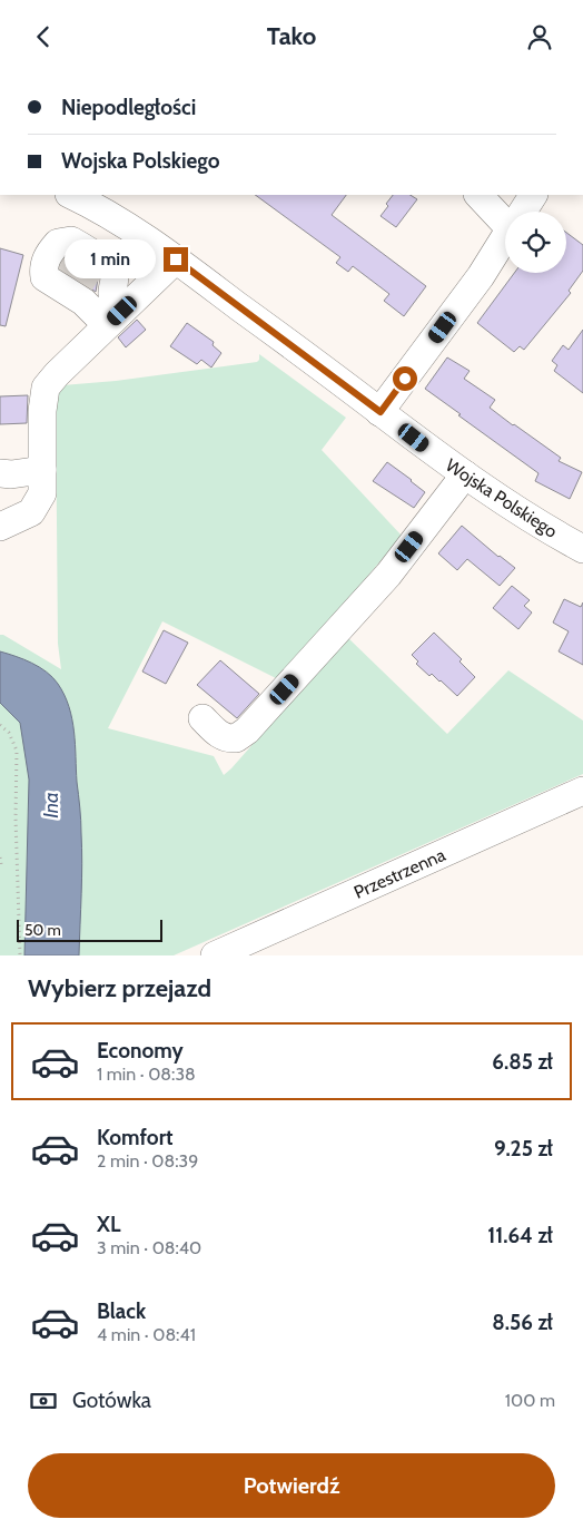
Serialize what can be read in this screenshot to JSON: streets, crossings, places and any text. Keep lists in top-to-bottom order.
{
  "streets": {
    "street": ["Wojska Polskiego", "Przestrzenna"]
  },
  "water": ["Ina"],
  "scale_bar": "50 m",
  "page": {
    "header": "Tako",
    "banner": ["Niepodległości", "Wojska Polskiego"],
    "bubble": "1 min",
    "scale": "50 m",
    "heading": "Wybierz przejazd",
    "list": [
      {
        "name": "Economy",
        "note": "1 min · 08:38",
        "value": "6.85 zł"
      },
      {
        "name": "Komfort",
        "note": "2 min · 08:39",
        "value": "9.25 zł"
      },
      {
        "name": "XL",
        "note": "3 min · 08:40",
        "value": "11.64 zł"
      },
      {
        "name": "Black",
        "note": "4 min · 08:41",
        "value": "8.56 zł"
      }
    ],
    "pay": ["Gotówka", "100 m"],
    "buttons": "Potwierdź"
  }
}
